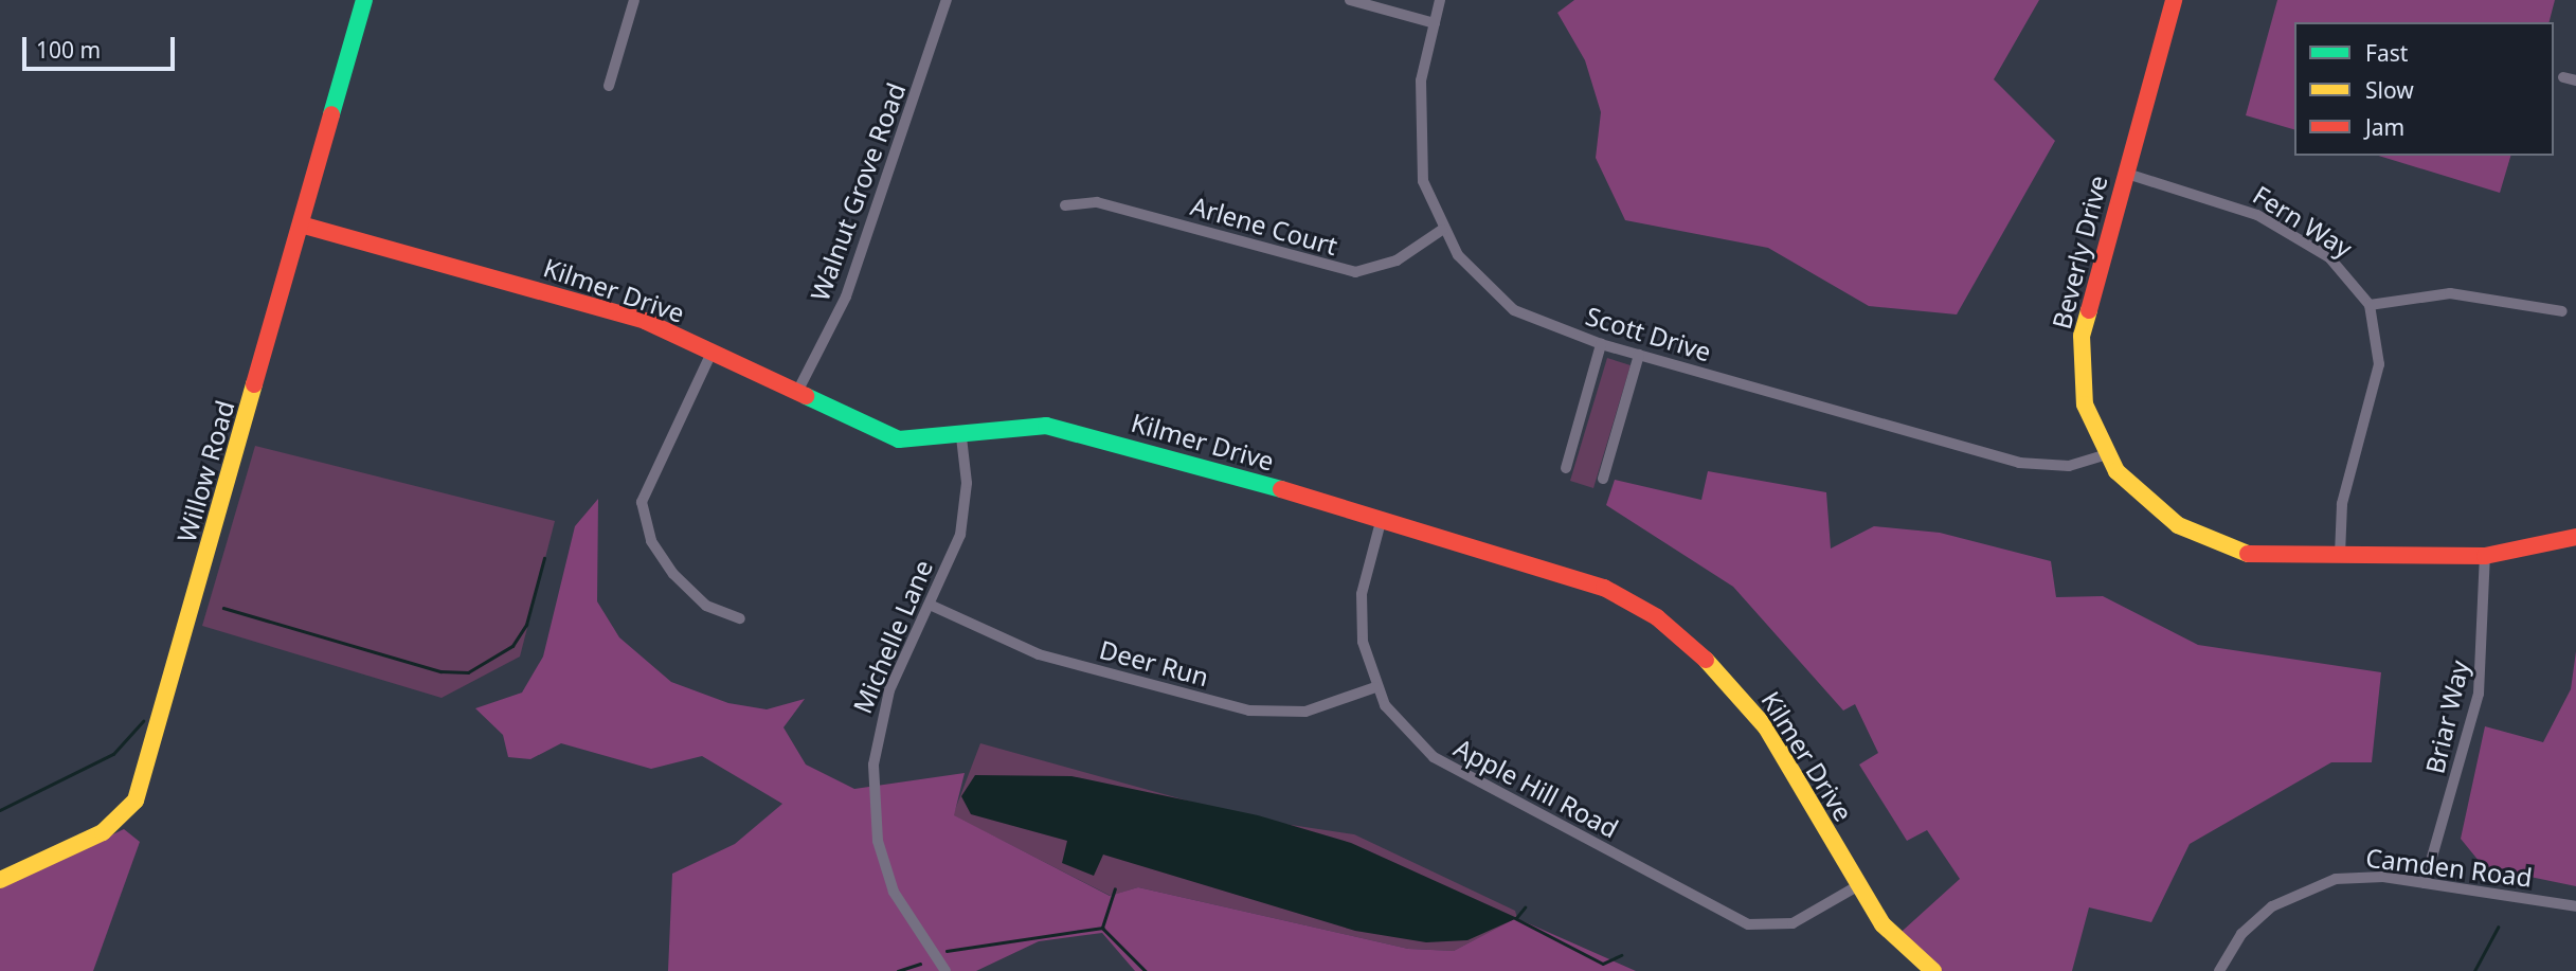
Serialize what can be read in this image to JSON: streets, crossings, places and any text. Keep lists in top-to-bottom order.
{
  "streets": {
    "street": [
      "Walnut Grove Road",
      "Fern Way",
      "Arlene Court",
      "Beverly Drive",
      "Kilmer Drive",
      "Scott Drive",
      "Willow Road",
      "Michelle Lane",
      "Deer Run",
      "Briar Way",
      "Apple Hill Road",
      "Camden Road"
    ]
  },
  "crossings": [
    ["Walnut Grove Road", "Kilmer Drive"],
    ["Fern Way", "Beverly Drive"],
    ["Arlene Court", "Scott Drive"],
    ["Beverly Drive", "Scott Drive"],
    ["Beverly Drive", "Briar Way"],
    ["Kilmer Drive", "Willow Road"],
    ["Kilmer Drive", "Michelle Lane"],
    ["Kilmer Drive", "Apple Hill Road"],
    ["Michelle Lane", "Deer Run"],
    ["Deer Run", "Apple Hill Road"],
    ["Briar Way", "Camden Road"]
  ],
  "legend": ["Fast", "Slow", "Jam"],
  "scale_bar": "100 m"
}
